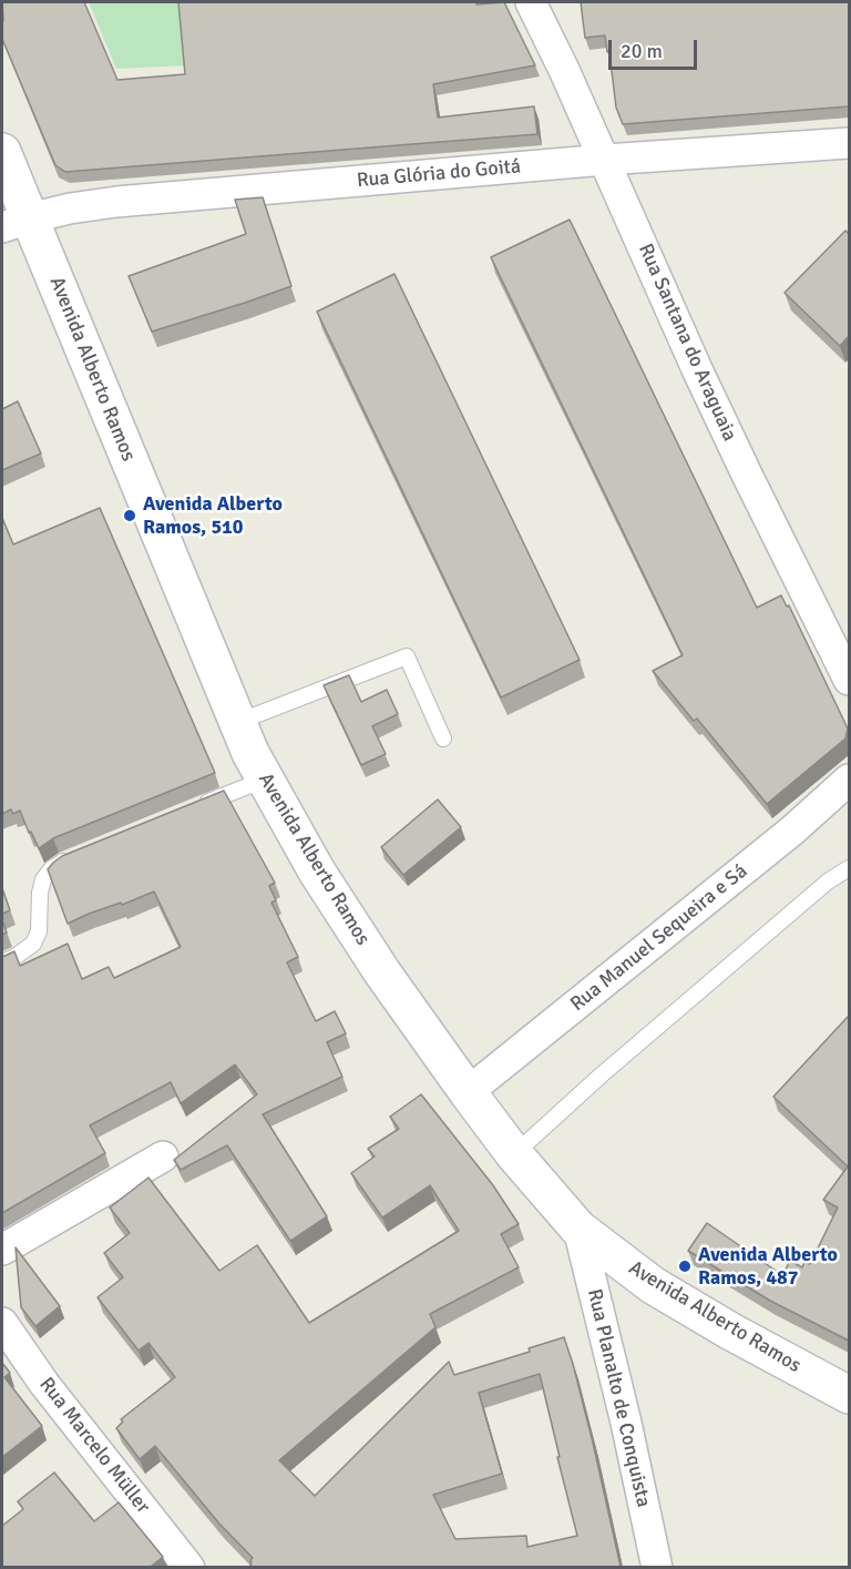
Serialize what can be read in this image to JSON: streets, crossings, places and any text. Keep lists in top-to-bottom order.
{
  "streets": {
    "main road": ["Avenida Alberto Ramos"],
    "street": [
      "Rua Glória do Goitá",
      "Rua Santana do Araguaia",
      "Rua Manuel Sequeira e Sá",
      "Rua Planalto de Conquista",
      "Rua Marcelo Müller"
    ]
  },
  "crossings": [
    ["Rua Glória do Goitá", "Rua Santana do Araguaia"],
    ["Rua Glória do Goitá", "Avenida Alberto Ramos"],
    ["Avenida Alberto Ramos", "Rua Manuel Sequeira e Sá"],
    ["Avenida Alberto Ramos", "Rua Planalto de Conquista"]
  ],
  "places": ["Avenida Alberto Ramos, 510", "Avenida Alberto Ramos, 487"],
  "scale_bar": "20 m"
}
